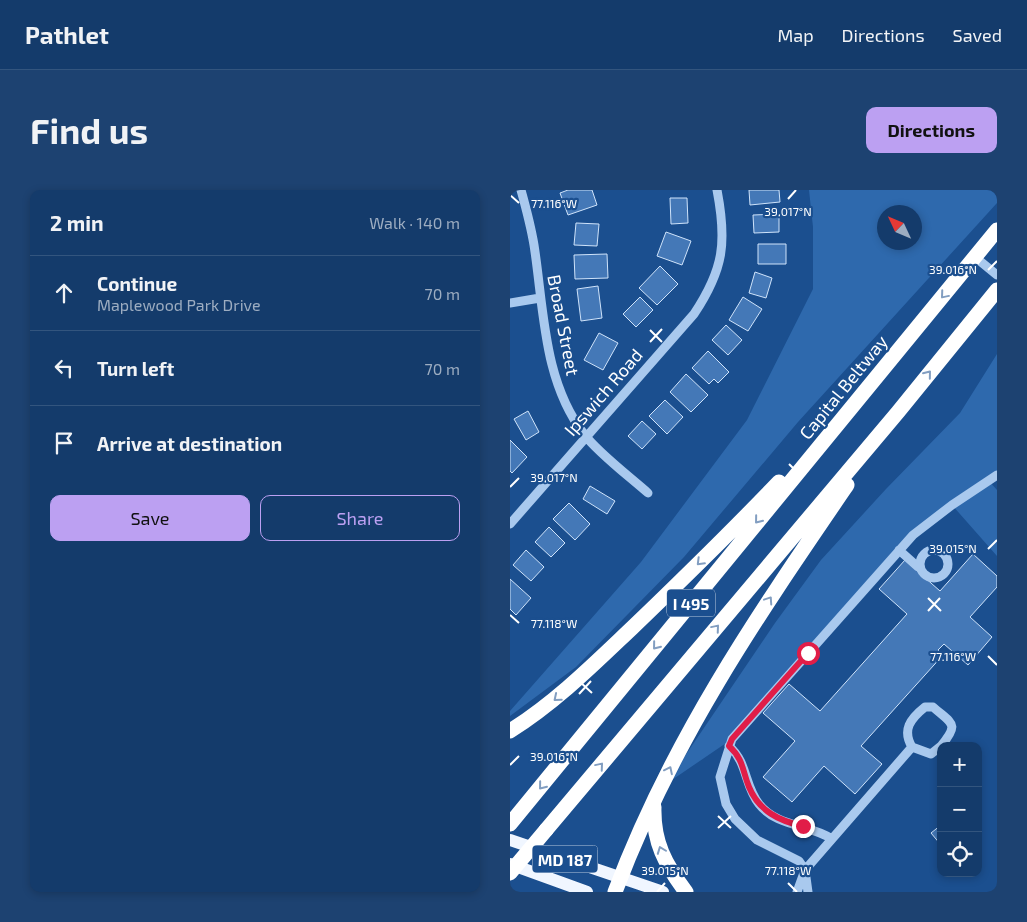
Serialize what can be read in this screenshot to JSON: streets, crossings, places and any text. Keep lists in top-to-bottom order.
{
  "streets": {
    "highway": ["Capital Beltway", "I 495"],
    "main road": ["MD 187"],
    "street": ["Broad Street", "Ipswich Road"]
  },
  "crossings": [
    ["Broad Street", "Ipswich Road"]
  ],
  "north": "top left",
  "page": {
    "header": "Pathlet",
    "nav": ["Map", "Directions", "Saved"],
    "buttons": [
      "Directions",
      ["Save", "Share"]
    ],
    "title": "Find us",
    "heading": ["2 min", "Walk · 140 m"],
    "list": [
      ["Continue", "Maplewood Park Drive", "70 m"],
      ["Turn left", "70 m"],
      "Arrive at destination"
    ],
    "map_buttons": ["+", "−"]
  },
  "coordinates": [
    "77.116°W",
    "39.017°N",
    "39.016°N",
    "39.015°N",
    "77.118°W"
  ]
}
